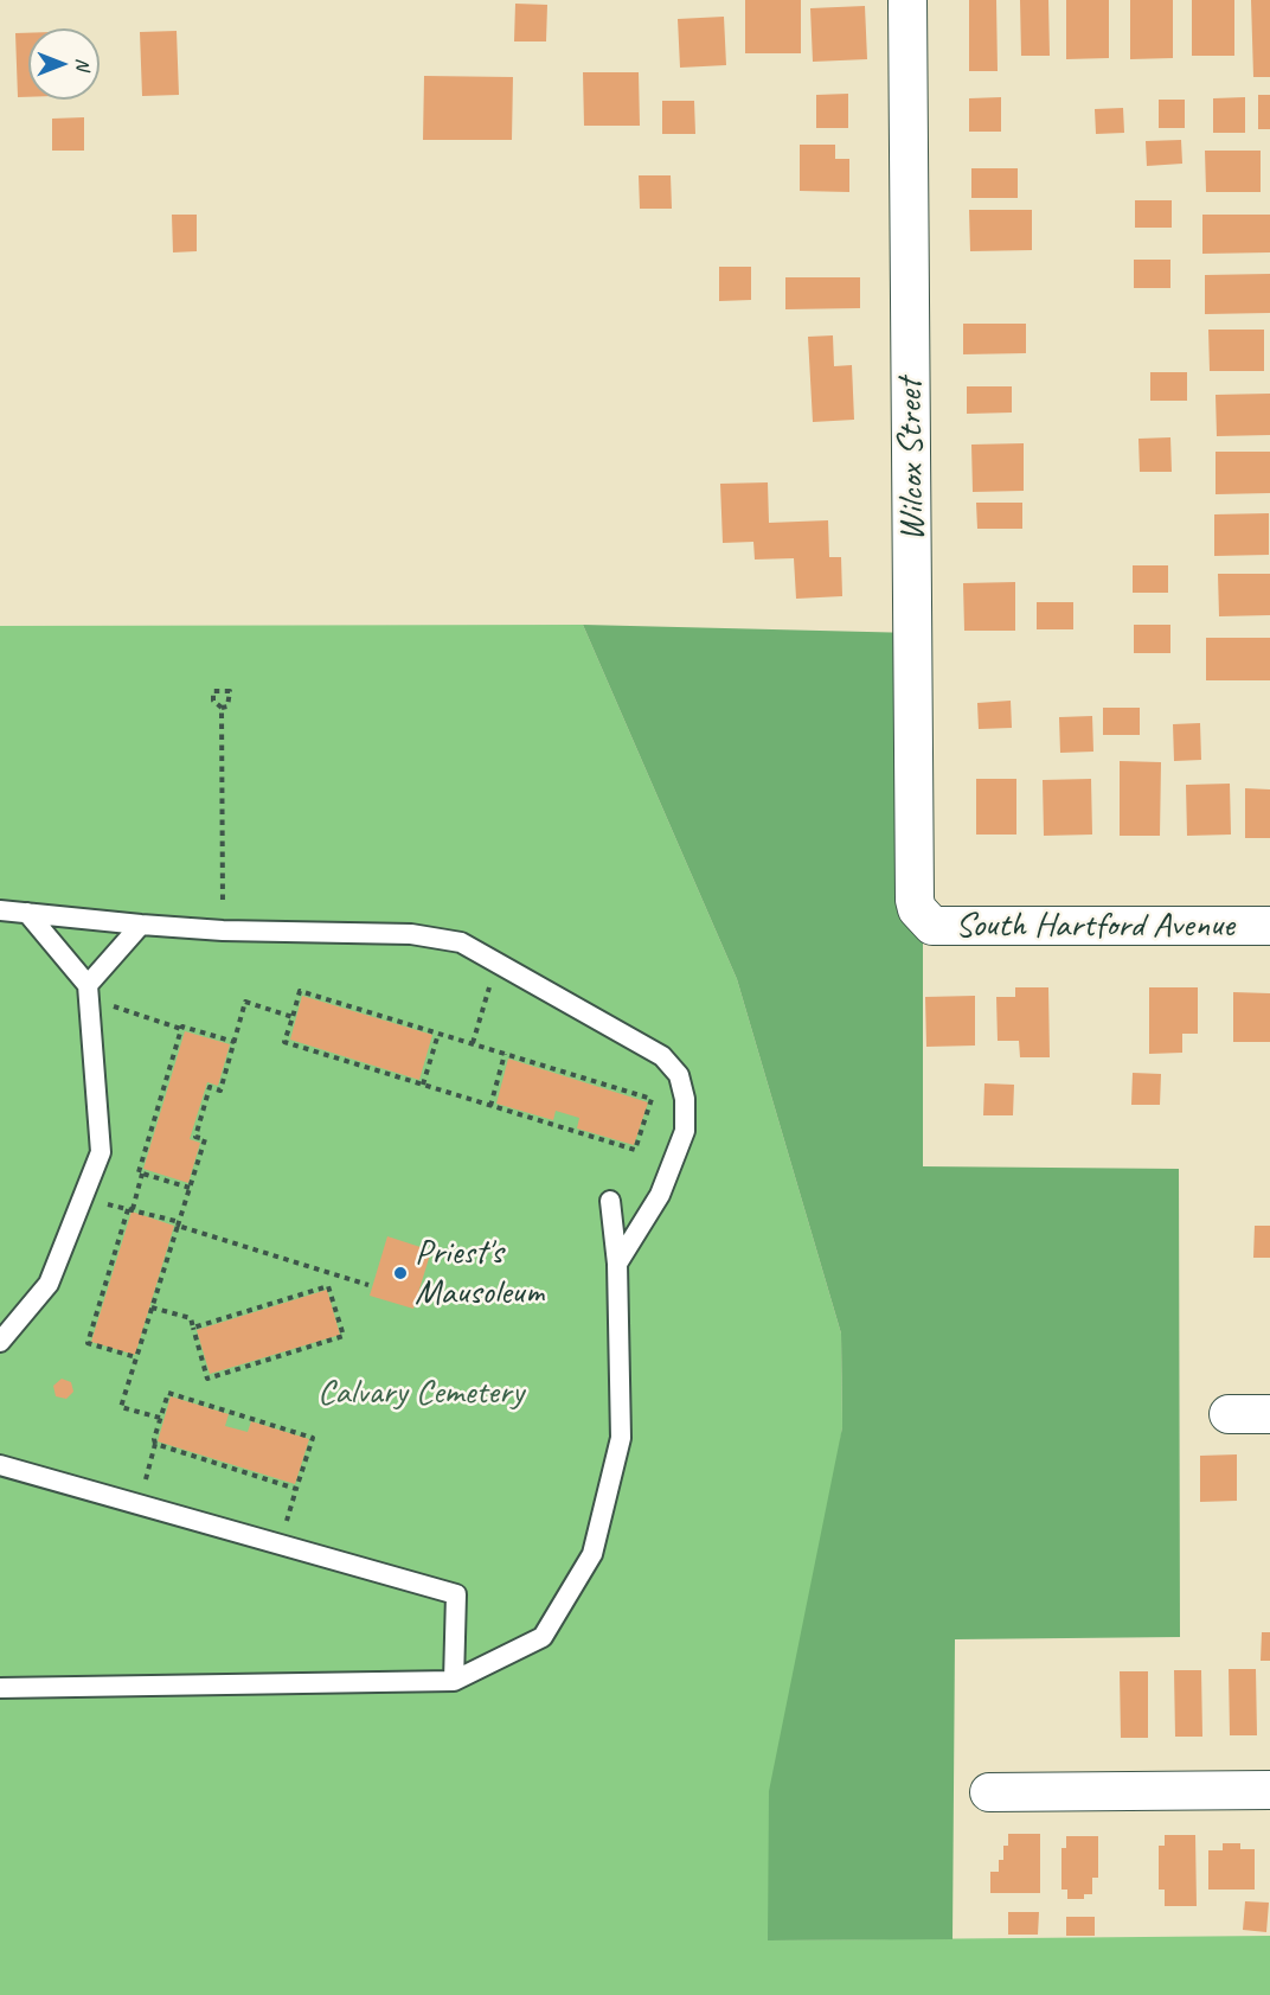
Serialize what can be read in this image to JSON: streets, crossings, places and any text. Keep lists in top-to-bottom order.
{
  "streets": {
    "street": ["Wilcox Street", "South Hartford Avenue"]
  },
  "crossings": [
    ["Wilcox Street", "South Hartford Avenue"]
  ],
  "parks": ["Calvary Cemetery"],
  "places": ["Priest's Mausoleum"],
  "north": "right"
}
